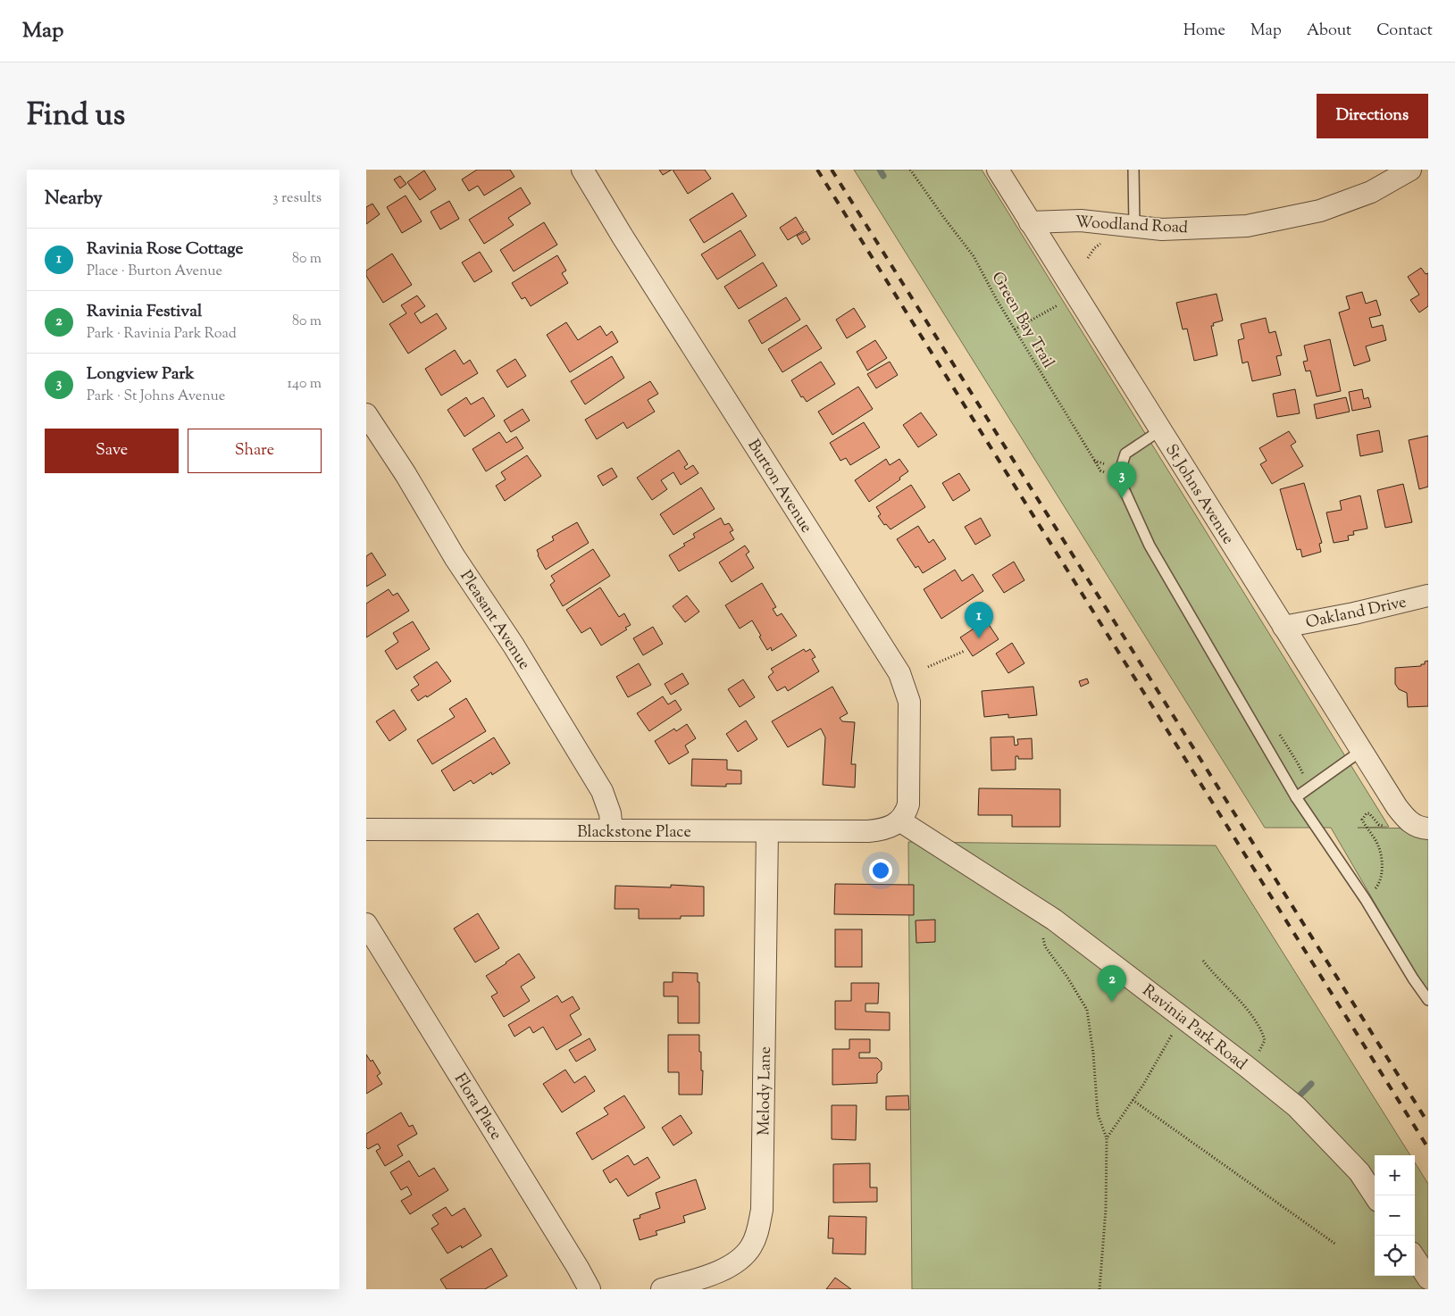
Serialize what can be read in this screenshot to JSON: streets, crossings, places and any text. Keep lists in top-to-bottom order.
{
  "streets": {
    "street": [
      "Woodland Road",
      "Burton Avenue",
      "St Johns Avenue",
      "Oakland Drive",
      "Pleasant Avenue",
      "Blackstone Place",
      "Ravinia Park Road",
      "Melody Lane",
      "Flora Place"
    ],
    "path": ["Green Bay Trail"]
  },
  "crossings": [
    ["Woodland Road", "St Johns Avenue"],
    ["Burton Avenue", "Blackstone Place"],
    ["Burton Avenue", "Ravinia Park Road"],
    ["St Johns Avenue", "Oakland Drive"],
    ["Pleasant Avenue", "Blackstone Place"],
    ["Blackstone Place", "Ravinia Park Road"],
    ["Blackstone Place", "Melody Lane"]
  ],
  "page": {
    "header": "Map",
    "nav": [
      "Home",
      "Map",
      "About",
      "Contact"
    ],
    "title": "Find us",
    "buttons": [
      "Directions",
      ["Save", "Share"]
    ],
    "heading": ["Nearby", "3 results"],
    "list": [
      {
        "mark": "1",
        "name": "Ravinia Rose Cottage",
        "note": "Place · Burton Avenue",
        "value": "80 m"
      },
      {
        "mark": "2",
        "name": "Ravinia Festival",
        "note": "Park · Ravinia Park Road",
        "value": "80 m"
      },
      {
        "mark": "3",
        "name": "Longview Park",
        "note": "Park · St Johns Avenue",
        "value": "140 m"
      }
    ],
    "pins": ["3", "1", "2"],
    "map_buttons": ["+", "−"]
  }
}
